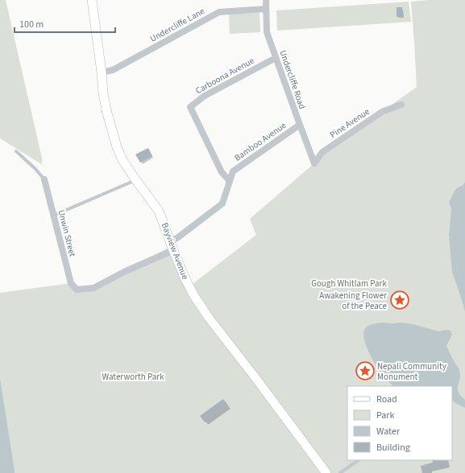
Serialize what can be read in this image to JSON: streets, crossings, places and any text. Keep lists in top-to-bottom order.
{
  "streets": {
    "main road": ["Bayview Avenue"],
    "street": [
      "Undercliffe Lane",
      "Carboona Avenue",
      "Undercliffe Road",
      "Pine Avenue",
      "Bamboo Avenue",
      "Unwin Street"
    ]
  },
  "crossings": [
    ["Undercliffe Lane", "Undercliffe Road"],
    ["Undercliffe Lane", "Bayview Avenue"],
    ["Carboona Avenue", "Undercliffe Road"],
    ["Carboona Avenue", "Bamboo Avenue"],
    ["Undercliffe Road", "Pine Avenue"],
    ["Undercliffe Road", "Bamboo Avenue"],
    ["Bamboo Avenue", "Unwin Street"],
    ["Bamboo Avenue", "Bayview Avenue"]
  ],
  "parks": ["Gough Whitlam Park", "Waterworth Park"],
  "places": {
    "place": ["Awakening Flower of the Peace", "Nepali Community Monument"]
  },
  "legend": [
    "Road",
    "Park",
    "Water",
    "Building"
  ],
  "scale_bar": "100 m"
}
